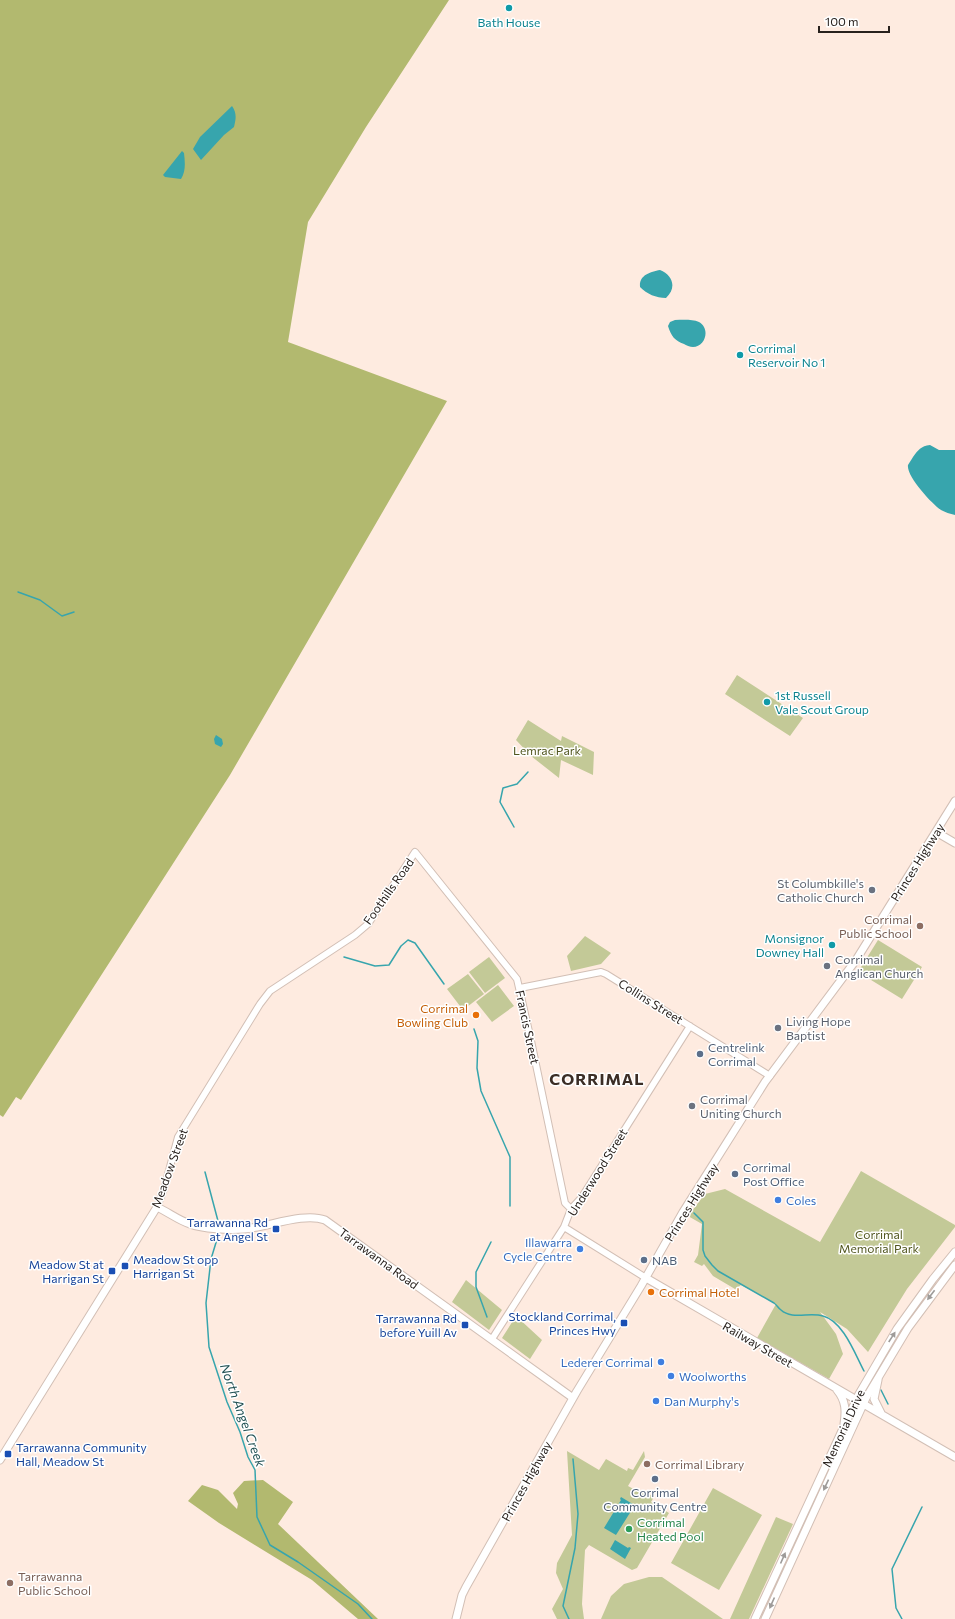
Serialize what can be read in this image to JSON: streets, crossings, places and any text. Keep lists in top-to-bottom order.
{
  "streets": {
    "main road": [
      "Princes Highway",
      "Meadow Street",
      "Tarrawanna Road",
      "Railway Street",
      "Memorial Drive"
    ],
    "street": [
      "Foothills Road",
      "Collins Street",
      "Francis Street",
      "Underwood Street"
    ]
  },
  "crossings": [
    ["Princes Highway", "Collins Street"],
    ["Princes Highway", "Tarrawanna Road"],
    ["Princes Highway", "Railway Street"],
    ["Foothills Road", "Francis Street"],
    ["Foothills Road", "Meadow Street"],
    ["Collins Street", "Francis Street"],
    ["Collins Street", "Underwood Street"],
    ["Francis Street", "Underwood Street"],
    ["Meadow Street", "Tarrawanna Road"],
    ["Underwood Street", "Tarrawanna Road"],
    ["Underwood Street", "Railway Street"],
    ["Railway Street", "Memorial Drive"]
  ],
  "districts": ["CORRIMAL"],
  "water": ["North Angel Creek"],
  "parks": ["Lemrac Park", "Corrimal Memorial Park"],
  "places": {
    "other": [
      "Bath House",
      "Corrimal Reservoir No 1",
      "1st Russell Vale Scout Group",
      "St Columbkille's Catholic Church",
      "Corrimal Public School",
      "Monsignor Downey Hall",
      "Corrimal Anglican Church",
      "Corrimal Bowling Club",
      "Living Hope Baptist",
      "Centrelink Corrimal",
      "Corrimal Uniting Church",
      "Corrimal Post Office",
      "Coles",
      "Illawarra Cycle Centre",
      "NAB",
      "Corrimal Hotel",
      "Lederer Corrimal",
      "Woolworths",
      "Dan Murphy's",
      "Corrimal Library",
      "Corrimal Community Centre",
      "Corrimal Heated Pool",
      "Tarrawanna Public School"
    ],
    "transit": [
      "Tarrawanna Rd at Angel St",
      "Meadow St opp Harrigan St",
      "Meadow St at Harrigan St",
      "Stockland Corrimal, Princes Hwy",
      "Tarrawanna Rd before Yuill Av",
      "Tarrawanna Community Hall, Meadow St"
    ]
  },
  "scale_bar": "100 m"
}
